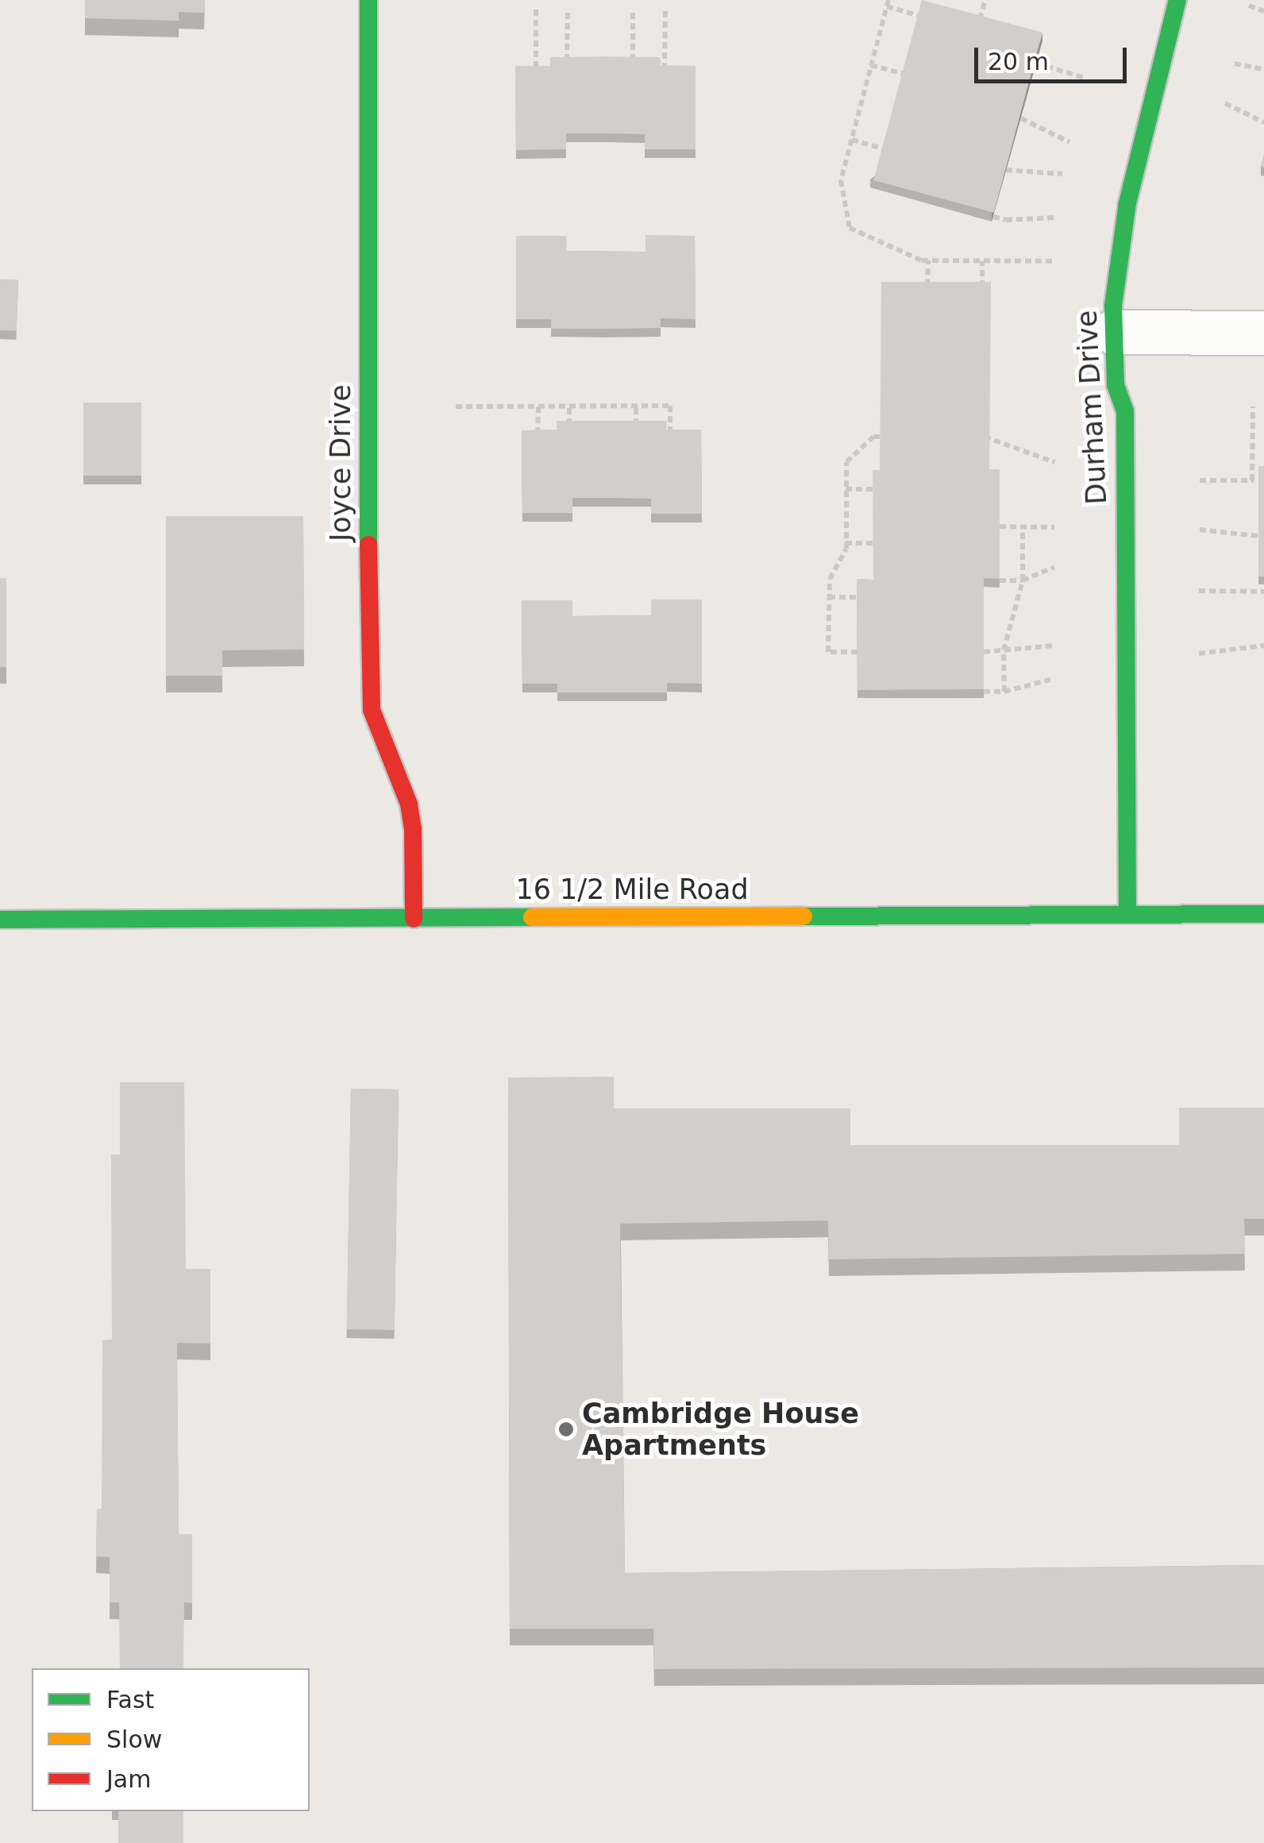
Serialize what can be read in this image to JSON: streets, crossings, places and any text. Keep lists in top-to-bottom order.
{
  "streets": {
    "street": ["Durham Drive", "Joyce Drive", "16 1/2 Mile Road"]
  },
  "crossings": [
    ["Durham Drive", "16 1/2 Mile Road"],
    ["Joyce Drive", "16 1/2 Mile Road"]
  ],
  "places": ["Cambridge House Apartments"],
  "legend": ["Fast", "Slow", "Jam"],
  "scale_bar": "20 m"
}
